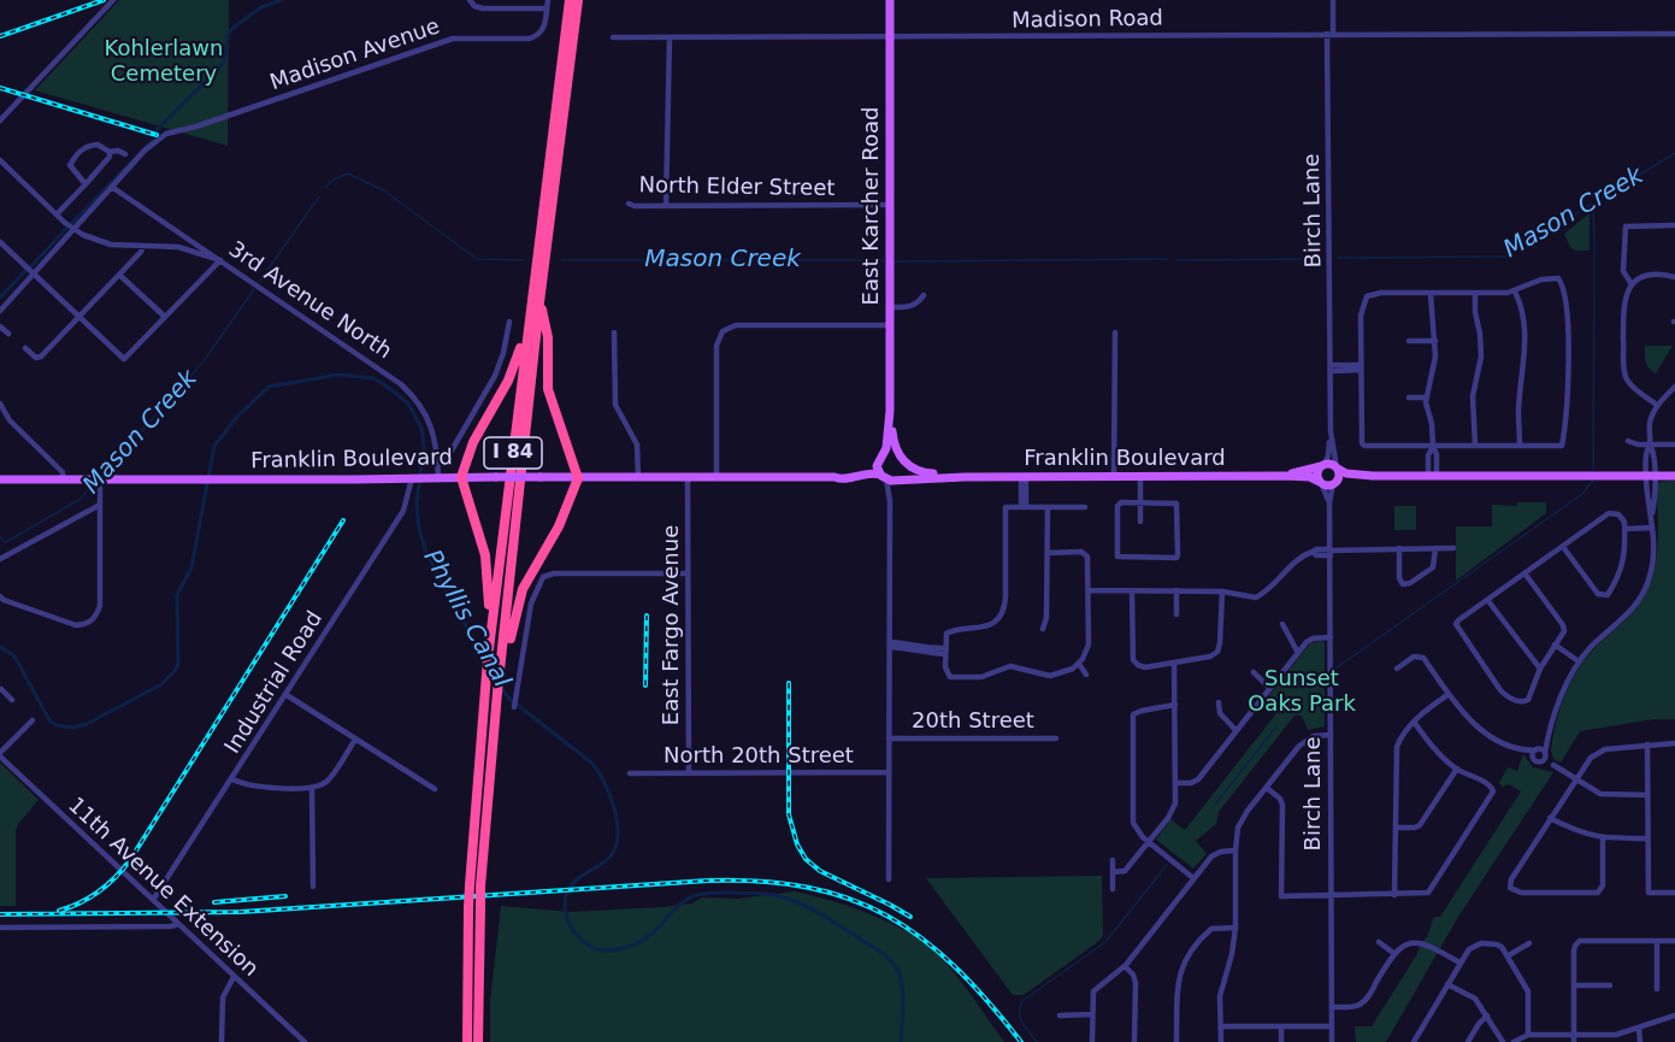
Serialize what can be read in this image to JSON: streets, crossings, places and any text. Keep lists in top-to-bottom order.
{
  "streets": {
    "highway": ["I 84"],
    "main road": ["East Karcher Road", "Franklin Boulevard"],
    "street": [
      "Madison Road",
      "Madison Avenue",
      "North Elder Street",
      "Birch Lane",
      "3rd Avenue North",
      "East Fargo Avenue",
      "Industrial Road",
      "20th Street",
      "North 20th Street",
      "11th Avenue Extension"
    ]
  },
  "crossings": [
    ["Madison Road", "East Karcher Road"],
    ["Madison Road", "Birch Lane"],
    ["Madison Avenue", "3rd Avenue North"],
    ["North Elder Street", "East Karcher Road"],
    ["Birch Lane", "Franklin Boulevard"],
    ["3rd Avenue North", "Franklin Boulevard"],
    ["Franklin Boulevard", "East Fargo Avenue"],
    ["Franklin Boulevard", "Industrial Road"],
    ["East Fargo Avenue", "North 20th Street"],
    ["Industrial Road", "11th Avenue Extension"]
  ],
  "water": ["Mason Creek", "Phyllis Canal"],
  "parks": ["Kohlerlawn Cemetery", "Sunset Oaks Park"]
}
